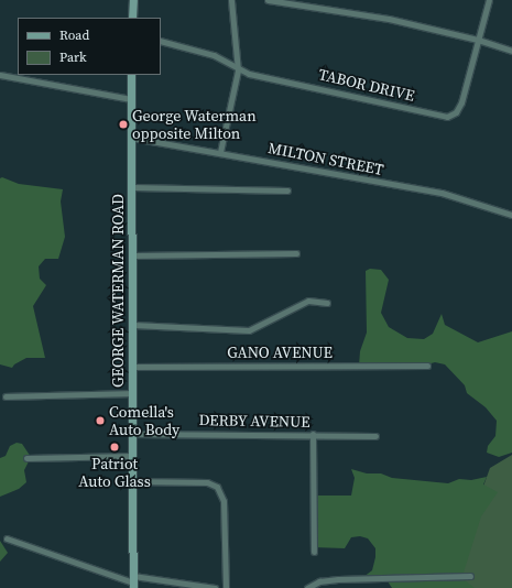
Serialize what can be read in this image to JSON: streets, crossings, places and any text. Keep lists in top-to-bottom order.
{
  "streets": {
    "main road": ["GEORGE WATERMAN ROAD"],
    "street": [
      "TABOR DRIVE",
      "MILTON STREET",
      "GANO AVENUE",
      "DERBY AVENUE"
    ]
  },
  "crossings": [
    ["MILTON STREET", "GEORGE WATERMAN ROAD"],
    ["GEORGE WATERMAN ROAD", "GANO AVENUE"],
    ["GEORGE WATERMAN ROAD", "DERBY AVENUE"]
  ],
  "places": ["George Waterman opposite Milton", "Comella's Auto Body", "Patriot Auto Glass"],
  "legend": ["Road", "Park"]
}
